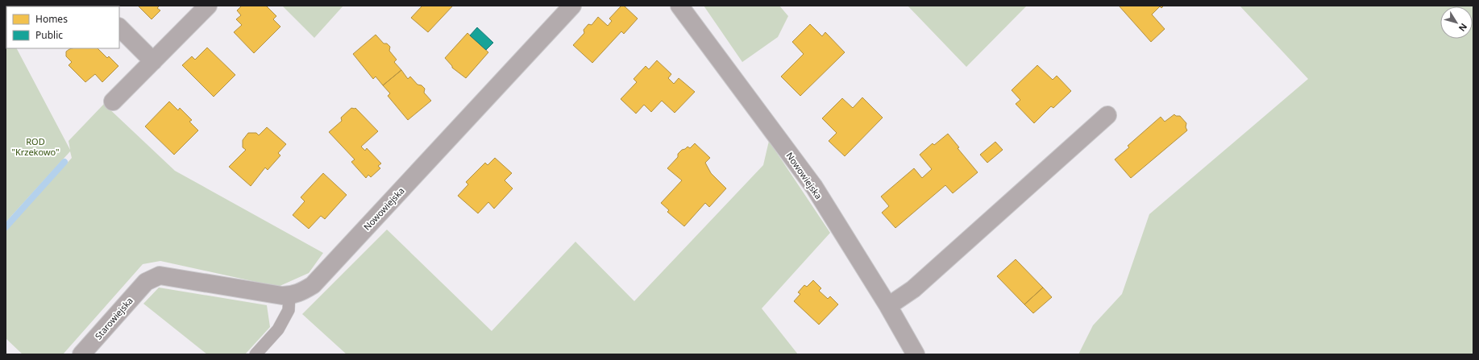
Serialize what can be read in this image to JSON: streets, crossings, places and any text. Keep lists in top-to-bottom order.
{
  "streets": {
    "street": ["Nowowiejska", "Starowiejska"]
  },
  "crossings": [
    ["Nowowiejska", "Starowiejska"]
  ],
  "parks": ["ROD \"Krzekowo\""],
  "legend": ["Homes", "Public"],
  "north": "bottom right"
}
